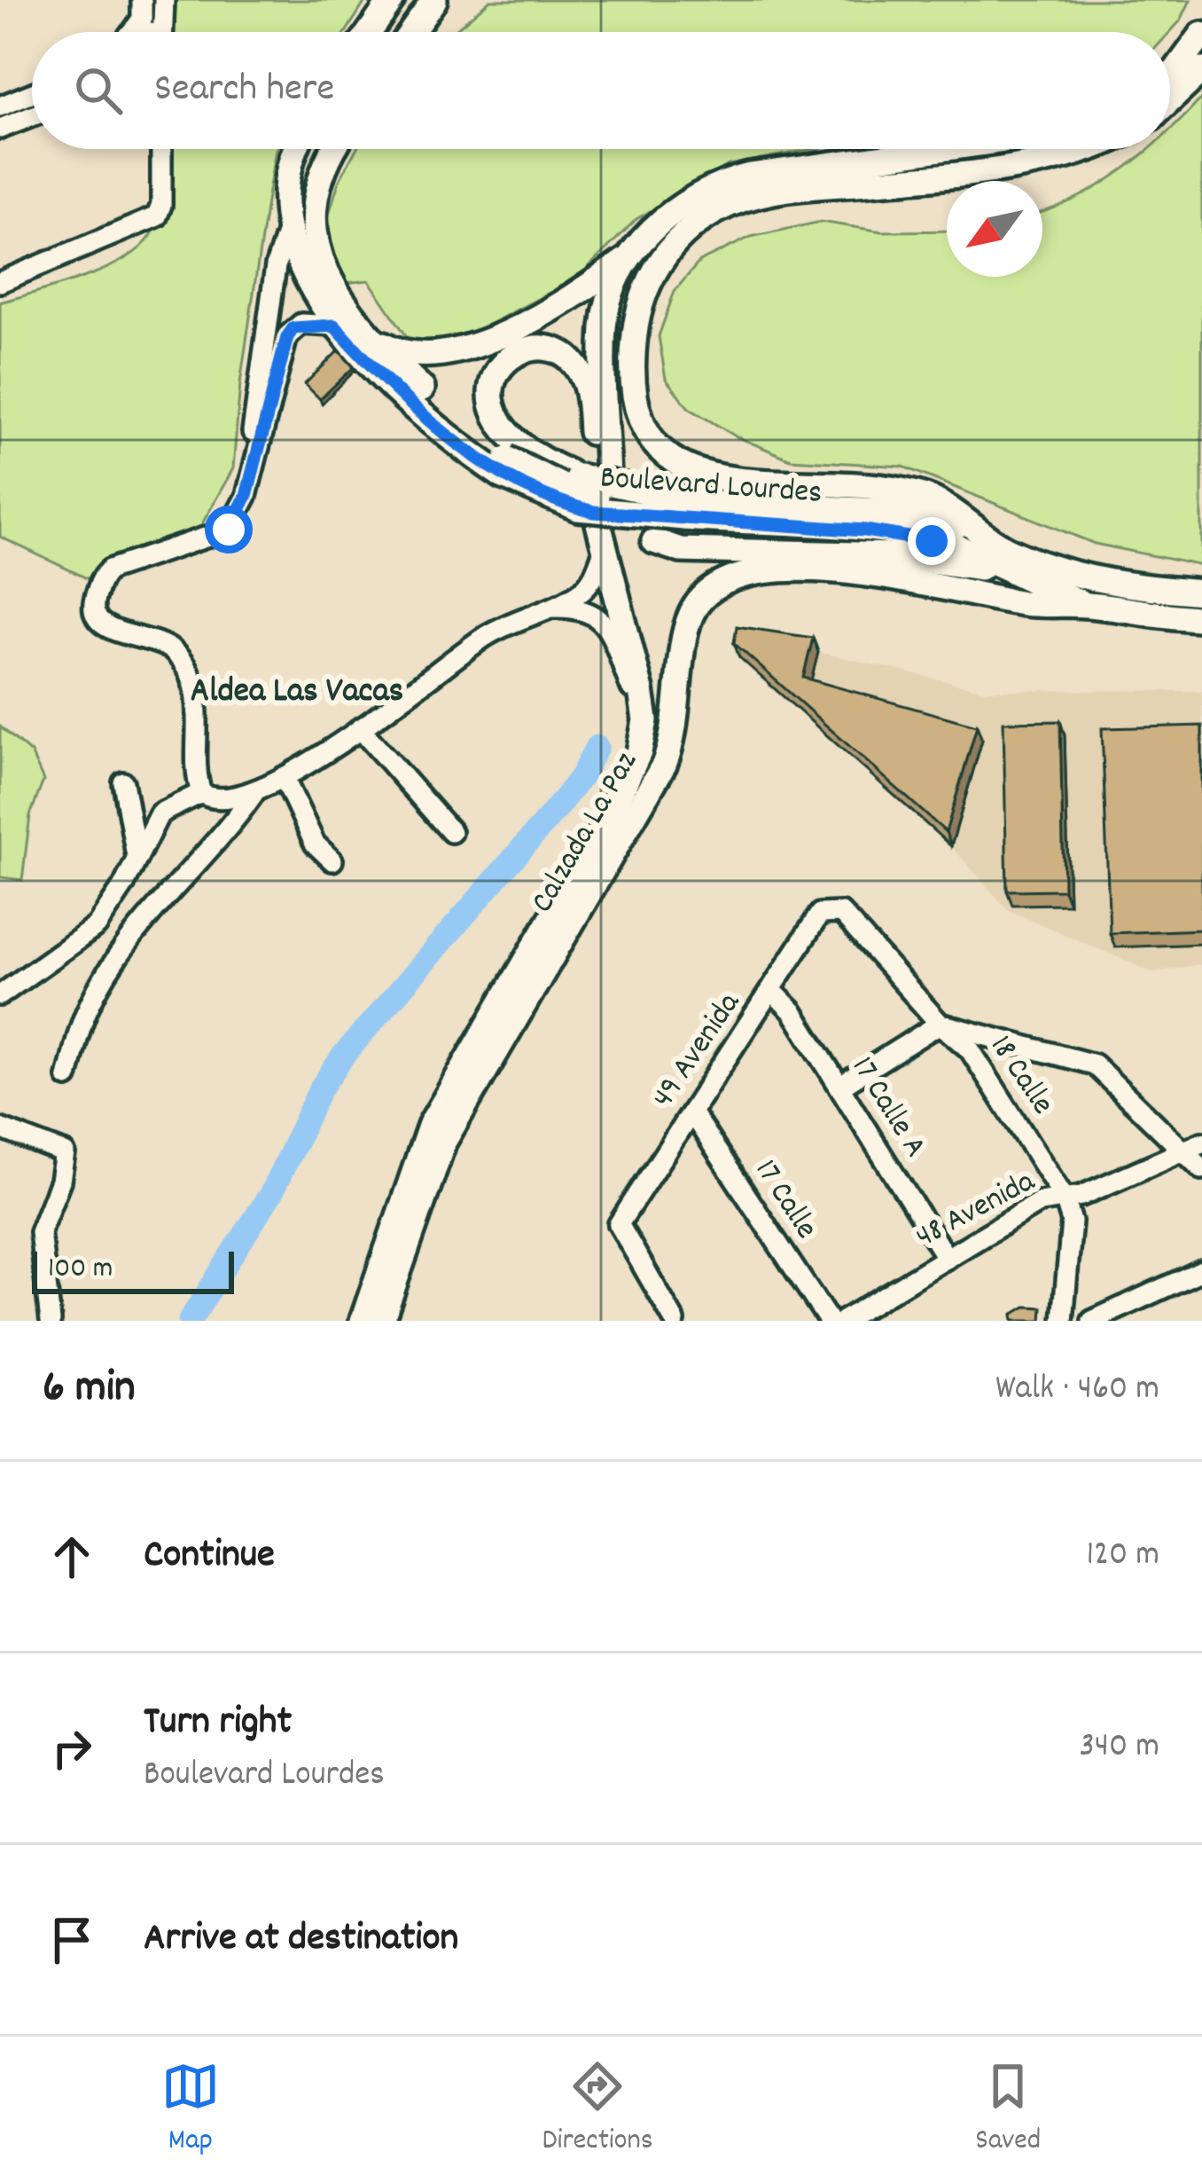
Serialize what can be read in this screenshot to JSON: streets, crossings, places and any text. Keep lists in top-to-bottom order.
{
  "streets": {
    "main road": ["Boulevard Lourdes", "Calzada La Paz"],
    "street": [
      "49 Avenida",
      "18 Calle",
      "17 Calle A",
      "17 Calle",
      "48 Avenida"
    ]
  },
  "crossings": [
    ["Boulevard Lourdes", "Calzada La Paz"],
    ["49 Avenida", "18 Calle"],
    ["49 Avenida", "17 Calle A"],
    ["49 Avenida", "17 Calle"],
    ["18 Calle", "48 Avenida"],
    ["17 Calle A", "48 Avenida"]
  ],
  "districts": ["Aldea Las Vacas"],
  "scale_bar": "100 m",
  "north": "bottom left",
  "page": {
    "search": "Search here",
    "scale": "100 m",
    "heading": ["6 min", "Walk · 460 m"],
    "list": [
      ["Continue", "120 m"],
      ["Turn right", "Boulevard Lourdes", "340 m"],
      "Arrive at destination"
    ],
    "nav": ["Map", "Directions", "Saved"]
  }
}
